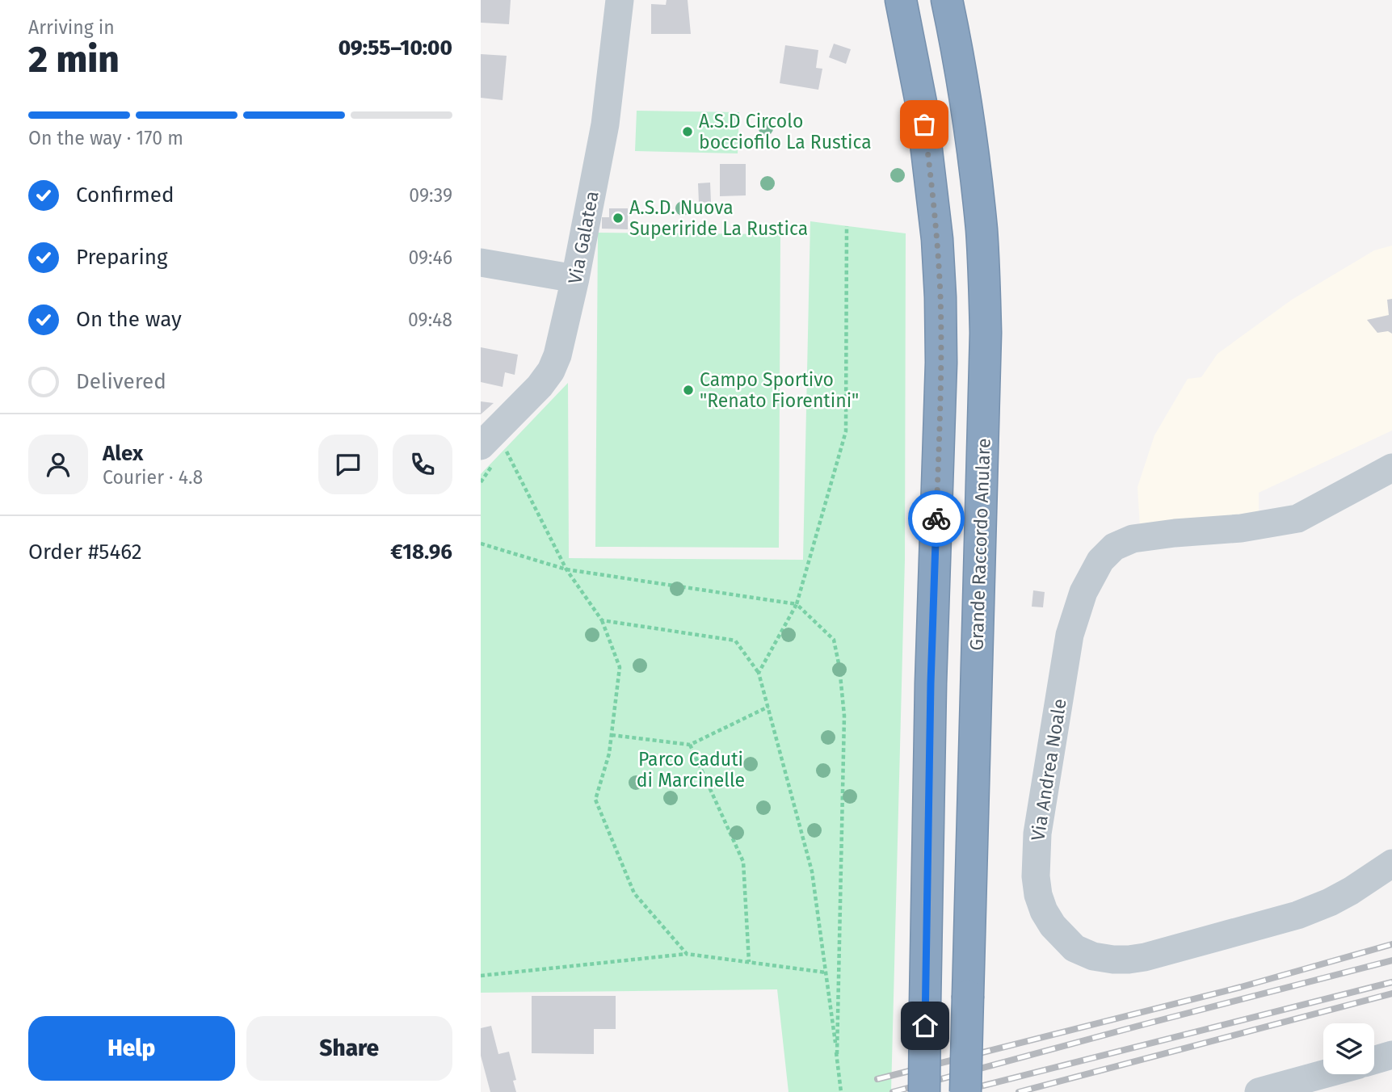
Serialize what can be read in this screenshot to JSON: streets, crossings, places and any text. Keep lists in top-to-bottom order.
{
  "streets": {
    "highway": ["Grande Raccordo Anulare"],
    "street": ["Via Galatea", "Via Andrea Noale"]
  },
  "parks": ["Parco Caduti di Marcinelle"],
  "places": ["A.S.D Circolo bocciofilo La Rustica", "A.S.D. Nuova Superiride La Rustica", "Campo Sportivo \"Renato Fiorentini\""],
  "page": {
    "heading": ["2 min", "Arriving in", "09:55–10:00"],
    "panel": [
      "Alex",
      "Courier · 4.8",
      "Order #5462",
      "€18.96"
    ],
    "bar": "On the way · 170 m",
    "list": [
      ["Confirmed", "09:39"],
      ["Preparing", "09:46"],
      ["On the way", "09:48"],
      "Delivered"
    ],
    "buttons": ["Help", "Share"]
  }
}
